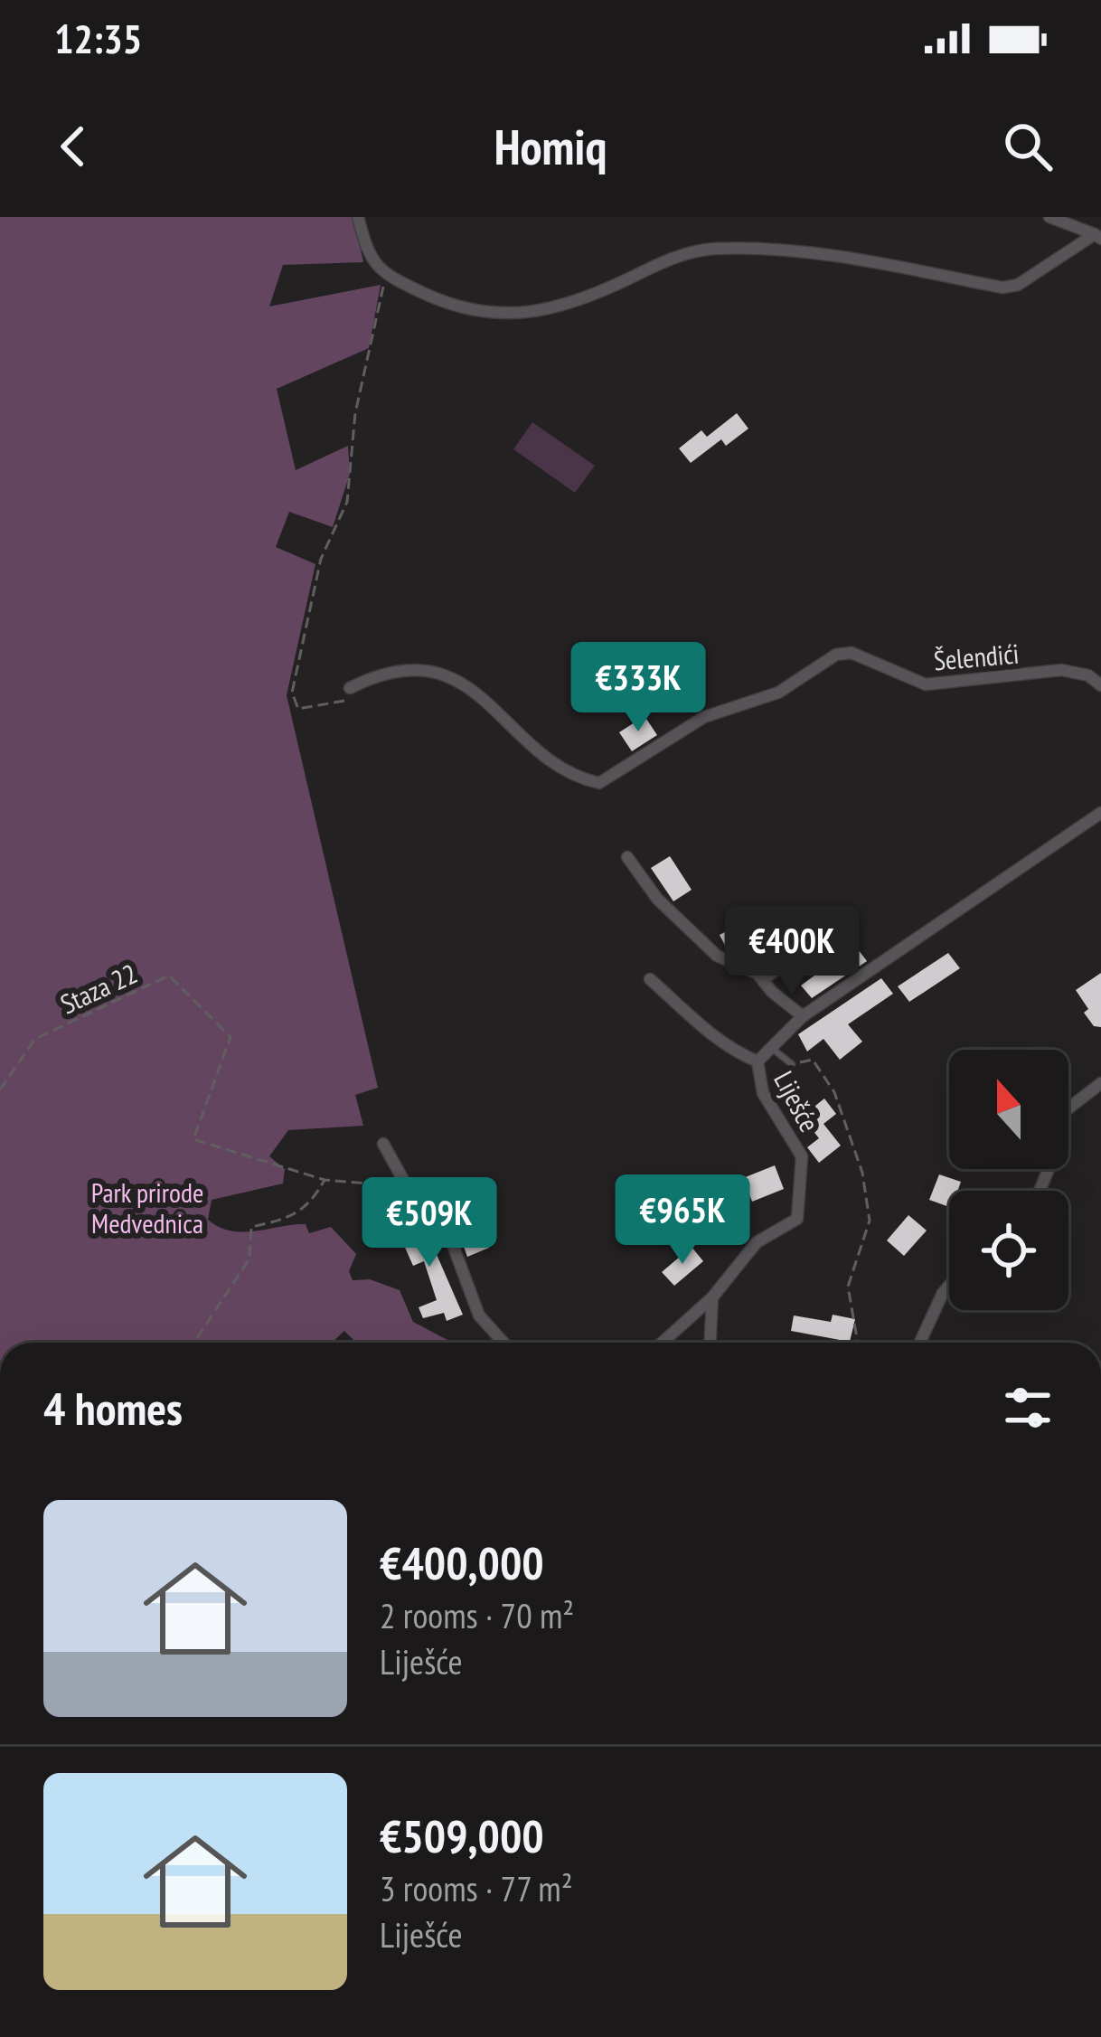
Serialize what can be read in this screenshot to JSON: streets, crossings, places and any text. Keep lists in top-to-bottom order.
{
  "streets": {
    "street": ["Šelendići", "Liješće"],
    "path": ["Staza 22"]
  },
  "parks": ["Park prirode Medvednica"],
  "north": "top",
  "page": {
    "status": "12:35",
    "header": "Homiq",
    "price": [
      "€333K",
      "€400K",
      "€965K",
      "€509K"
    ],
    "heading": "4 homes",
    "list": [
      {
        "name": "€400,000",
        "note": "2 rooms · 70 m² · Liješće"
      },
      {
        "name": "€509,000",
        "note": "3 rooms · 77 m² · Liješće"
      }
    ]
  }
}
